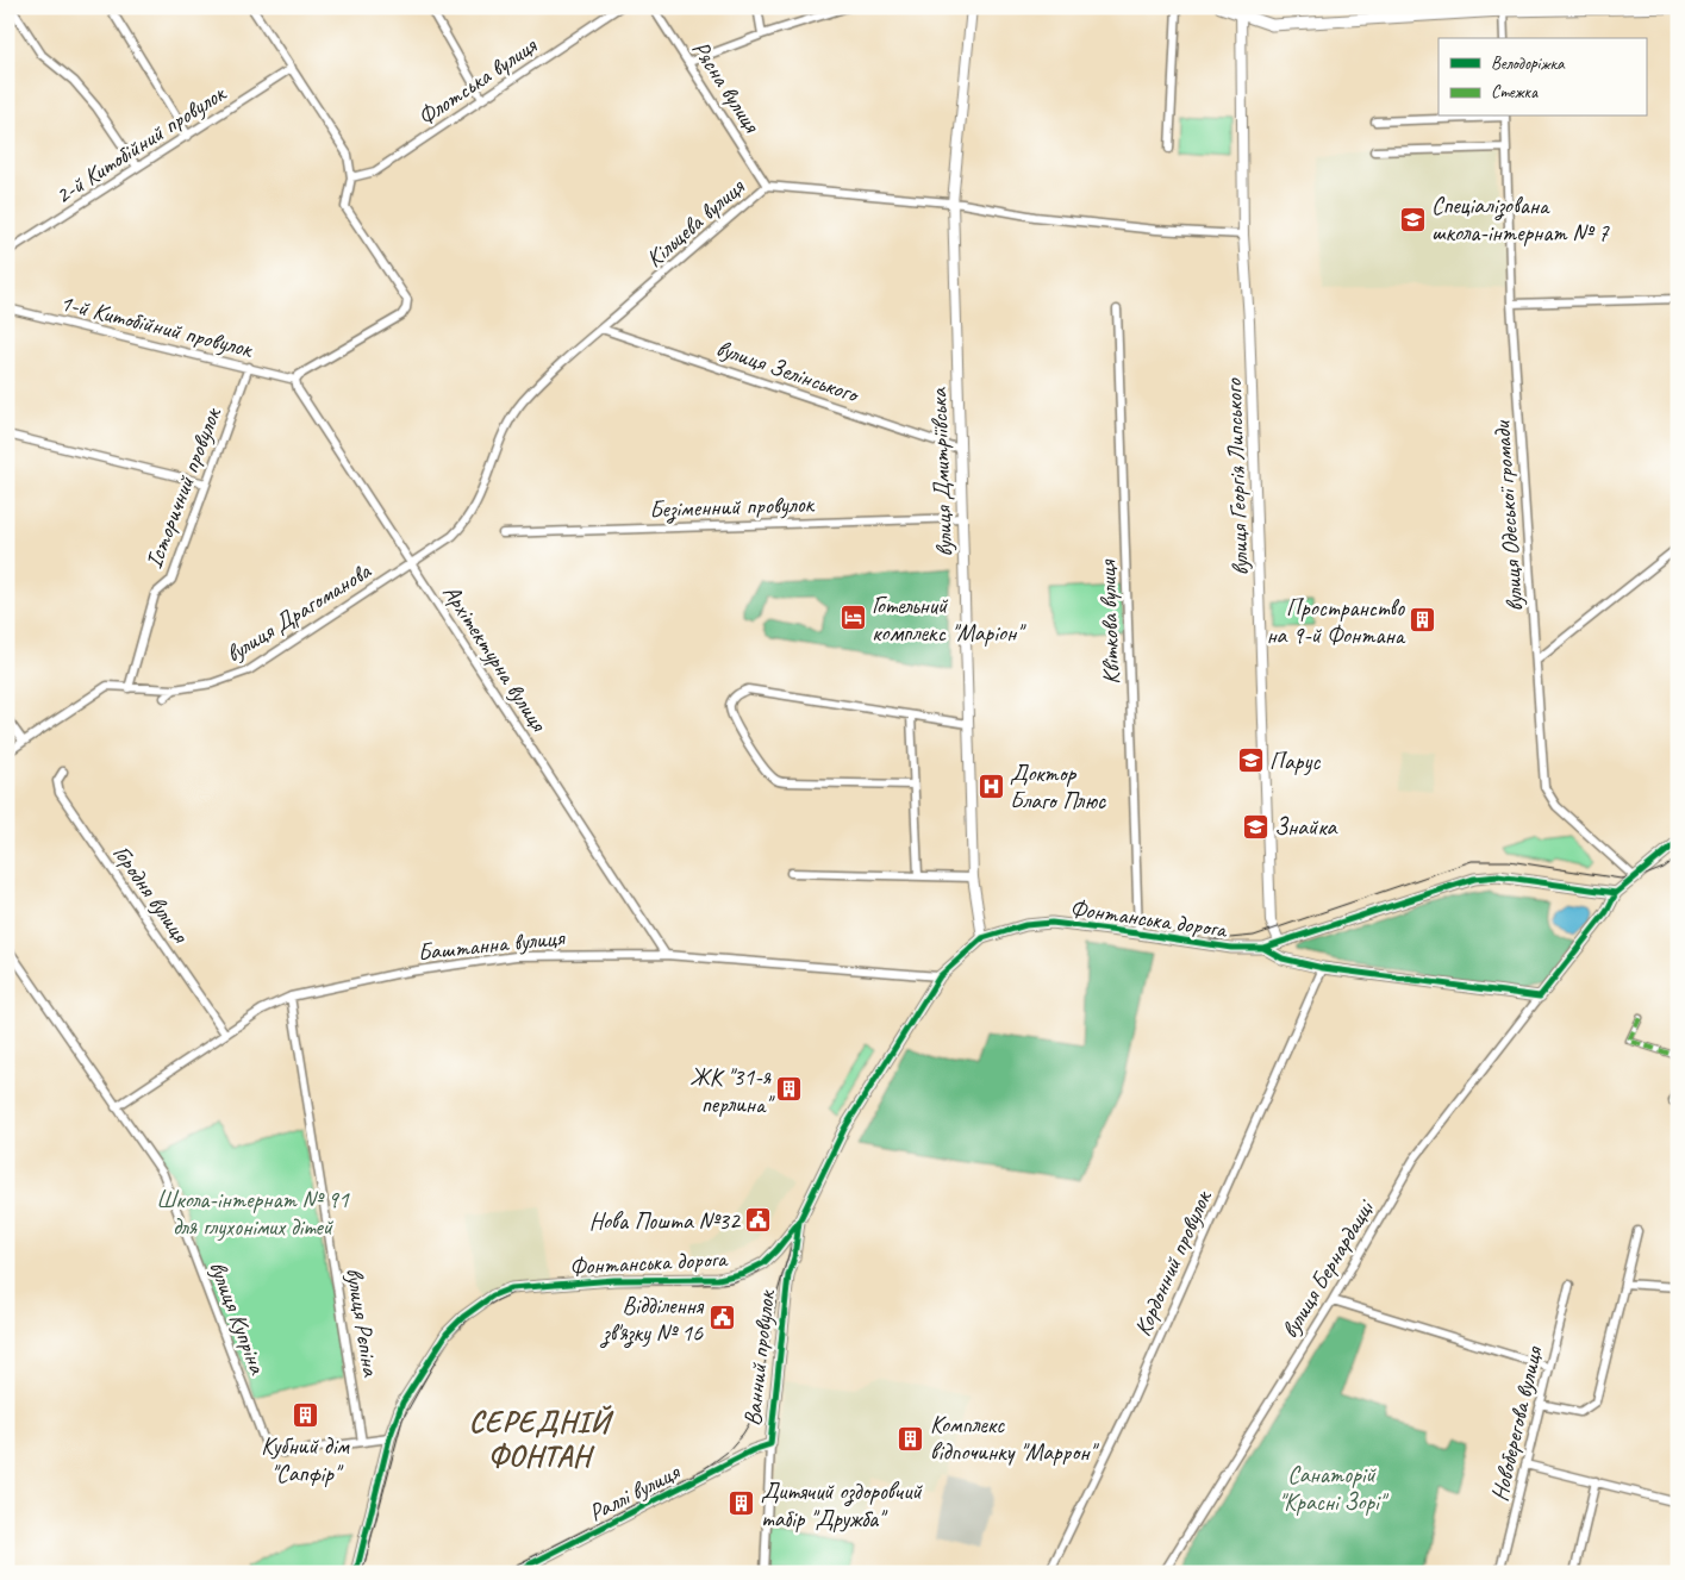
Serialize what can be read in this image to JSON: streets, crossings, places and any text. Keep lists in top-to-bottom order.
{
  "streets": {
    "main road": ["Фонтанська дорога", "Ванний провулок", "Раллі вулиця"],
    "street": [
      "Флотська вулиця",
      "Рясна вулиця",
      "2-й Китобійний провулок",
      "Кільцева вулиця",
      "1-й Китобійний провулок",
      "вулиця Зелінського",
      "вулиця Дмитріївська",
      "вулиця Георгія Липського",
      "Історичний провулок",
      "Безіменний провулок",
      "вулиця Одеської громади",
      "вулиця Драгоманова",
      "Квіткова вулиця",
      "Архітектурна вулиця",
      "Городня вулиця",
      "Баштанна вулиця",
      "Кордонний провулок",
      "вулиця Бернардацці",
      "вулиця Купріна",
      "вулиця Рєпіна",
      "Новоберегова вулиця"
    ]
  },
  "crossings": [
    ["Рясна вулиця", "Кільцева вулиця"],
    ["Кільцева вулиця", "вулиця Зелінського"],
    ["Кільцева вулиця", "вулиця Дмитріївська"],
    ["Кільцева вулиця", "вулиця Георгія Липського"],
    ["Кільцева вулиця", "вулиця Драгоманова"],
    ["Кільцева вулиця", "Архітектурна вулиця"],
    ["1-й Китобійний провулок", "Історичний провулок"],
    ["1-й Китобійний провулок", "Архітектурна вулиця"],
    ["вулиця Зелінського", "вулиця Дмитріївська"],
    ["вулиця Дмитріївська", "Безіменний провулок"],
    ["вулиця Дмитріївська", "Фонтанська дорога"],
    ["вулиця Георгія Липського", "Фонтанська дорога"],
    ["Історичний провулок", "вулиця Драгоманова"],
    ["вулиця Драгоманова", "Архітектурна вулиця"],
    ["Квіткова вулиця", "Фонтанська дорога"],
    ["Архітектурна вулиця", "Баштанна вулиця"],
    ["Городня вулиця", "Баштанна вулиця"],
    ["Фонтанська дорога", "Баштанна вулиця"],
    ["Фонтанська дорога", "Кордонний провулок"],
    ["Фонтанська дорога", "вулиця Бернардацці"],
    ["Фонтанська дорога", "вулиця Купріна"],
    ["Фонтанська дорога", "Ванний провулок"],
    ["Баштанна вулиця", "вулиця Купріна"],
    ["Баштанна вулиця", "вулиця Рєпіна"],
    ["вулиця Купріна", "вулиця Рєпіна"],
    ["Ванний провулок", "Раллі вулиця"]
  ],
  "districts": ["СЕРЕДНІЙ ФОНТАН"],
  "parks": ["Школа-інтернат № 91 для глухонімих дітей", "Санаторій \"Красні Зорі\""],
  "places": {
    "school or university": ["Спеціалізована школа-інтернат № 7", "Парус", "Знайка"],
    "hotel": ["Готельний комплекс \"Маріон\""],
    "building": [
      "Пространство на 9-й Фонтана",
      "ЖК \"31-я перлина\"",
      "Кубний дім \"Сапфір\"",
      "Комплекс відпочинку \"Маррон\"",
      "Дитячий оздоровчий табір \"Дружба\""
    ],
    "hospital": ["Доктор Благо Плюс"],
    "public building": ["Нова Пошта №32", "Відділення зв'язку № 16"]
  },
  "legend": ["Велодоріжка", "Стежка"]
}
